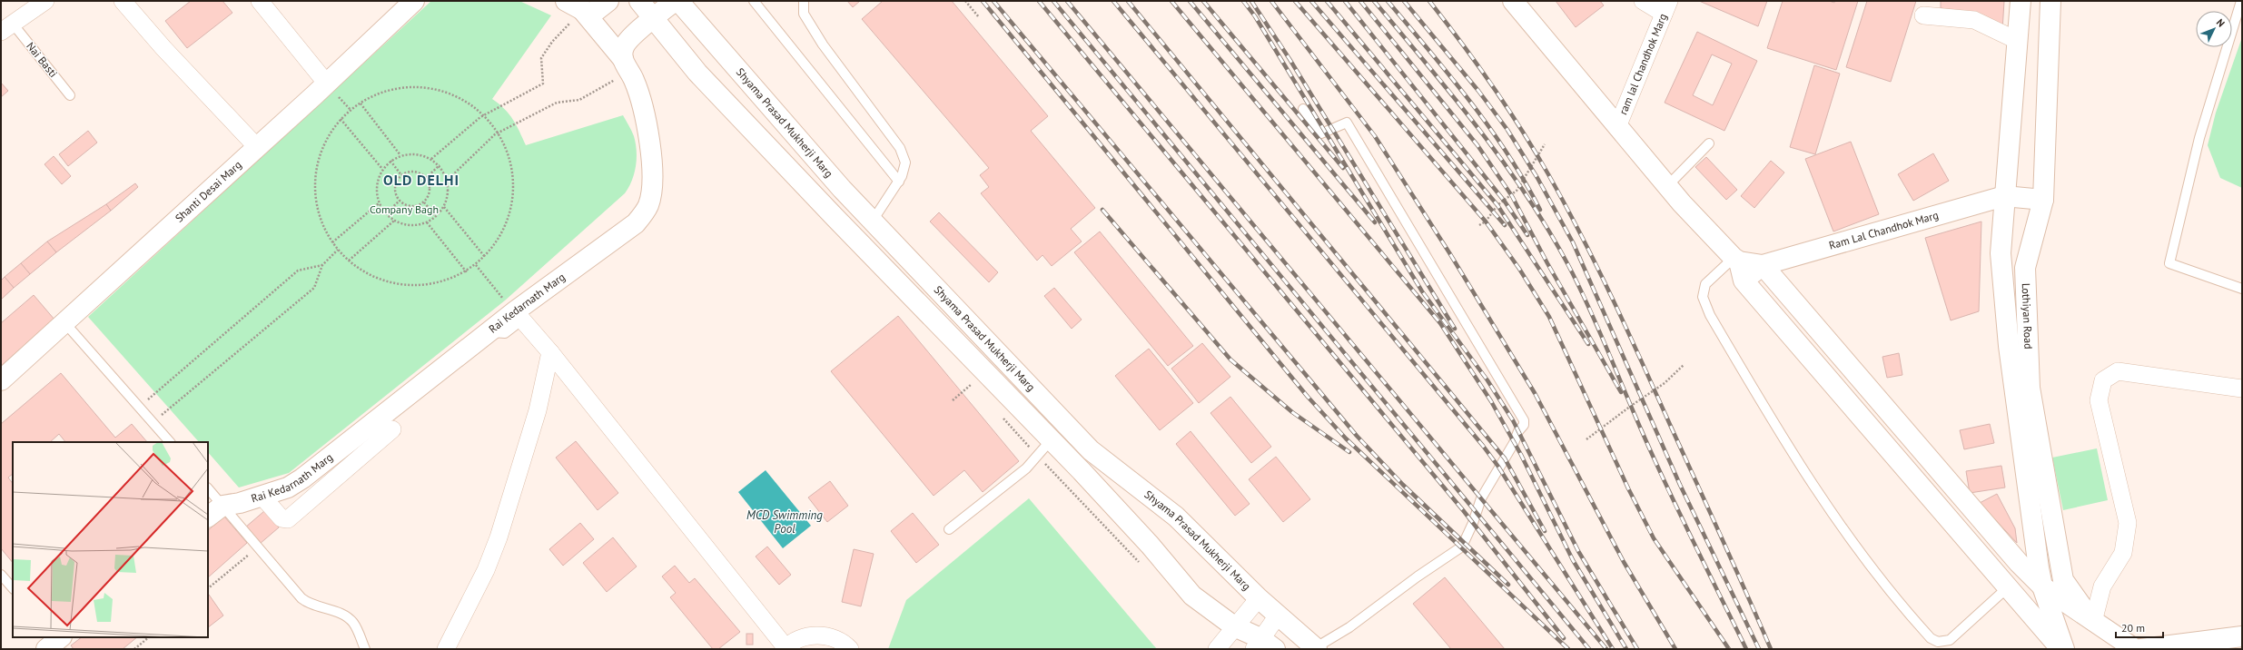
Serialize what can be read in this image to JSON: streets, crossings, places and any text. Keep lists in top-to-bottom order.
{
  "streets": {
    "street": [
      "ram lal Chandhok Marg",
      "Shyama Prasad Mukherji Marg",
      "Shanti Desai Marg",
      "Ram Lal Chandhok Marg",
      "Rai Kedarnath Marg",
      "Lothiyan Road"
    ],
    "lane": ["Nai Basti"]
  },
  "crossings": [
    ["Ram Lal Chandhok Marg", "Lothiyan Road"]
  ],
  "districts": ["OLD DELHI"],
  "water": ["MCD Swimming Pool"],
  "parks": ["Company Bagh"],
  "scale_bar": "20 m",
  "north": "top right"
}
